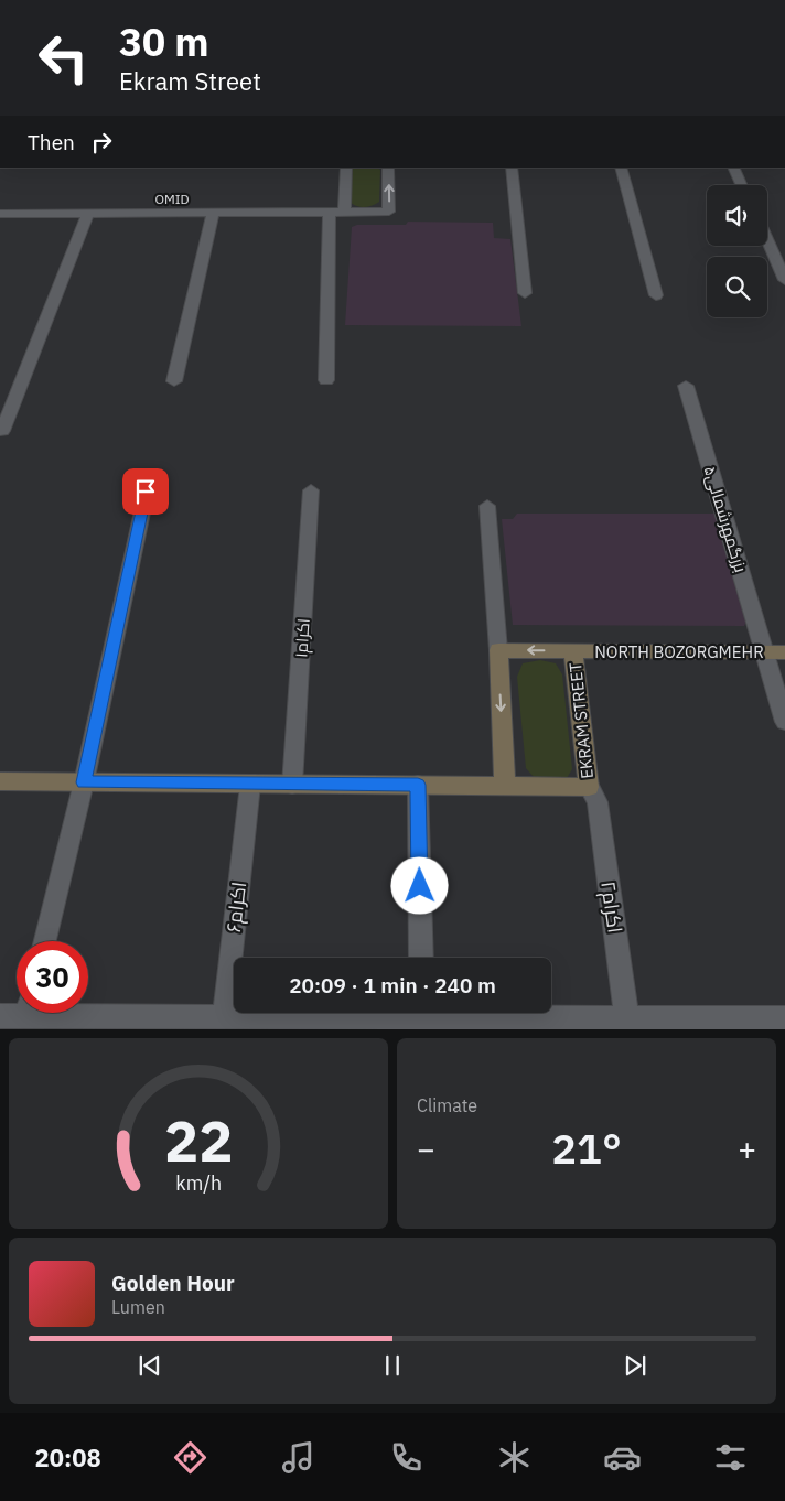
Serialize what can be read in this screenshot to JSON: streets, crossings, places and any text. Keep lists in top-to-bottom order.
{
  "streets": {
    "main road": ["NORTH BOZORGMEHR", "EKRAM STREET"],
    "street": [
      "OMID",
      "بزرگمهرشمالی۵",
      "اکرام۱",
      "اکرام۶",
      "اکرام۲"
    ]
  },
  "crossings": [
    ["بزرگمهرشمالی۵", "NORTH BOZORGMEHR"],
    ["اکرام۱", "EKRAM STREET"],
    ["NORTH BOZORGMEHR", "EKRAM STREET"],
    ["EKRAM STREET", "اکرام۶"],
    ["EKRAM STREET", "اکرام۲"]
  ],
  "page": {
    "turn": ["30 m", "Ekram Street"],
    "then": "Then",
    "limit": "30",
    "trip": "20:09 · 1 min · 240 m",
    "tile": "Climate",
    "heat": ["−", "21°", "+"],
    "song": ["Golden Hour", "Lumen"],
    "tabs": "20:08",
    "gauge": ["22", "km/h"]
  }
}
